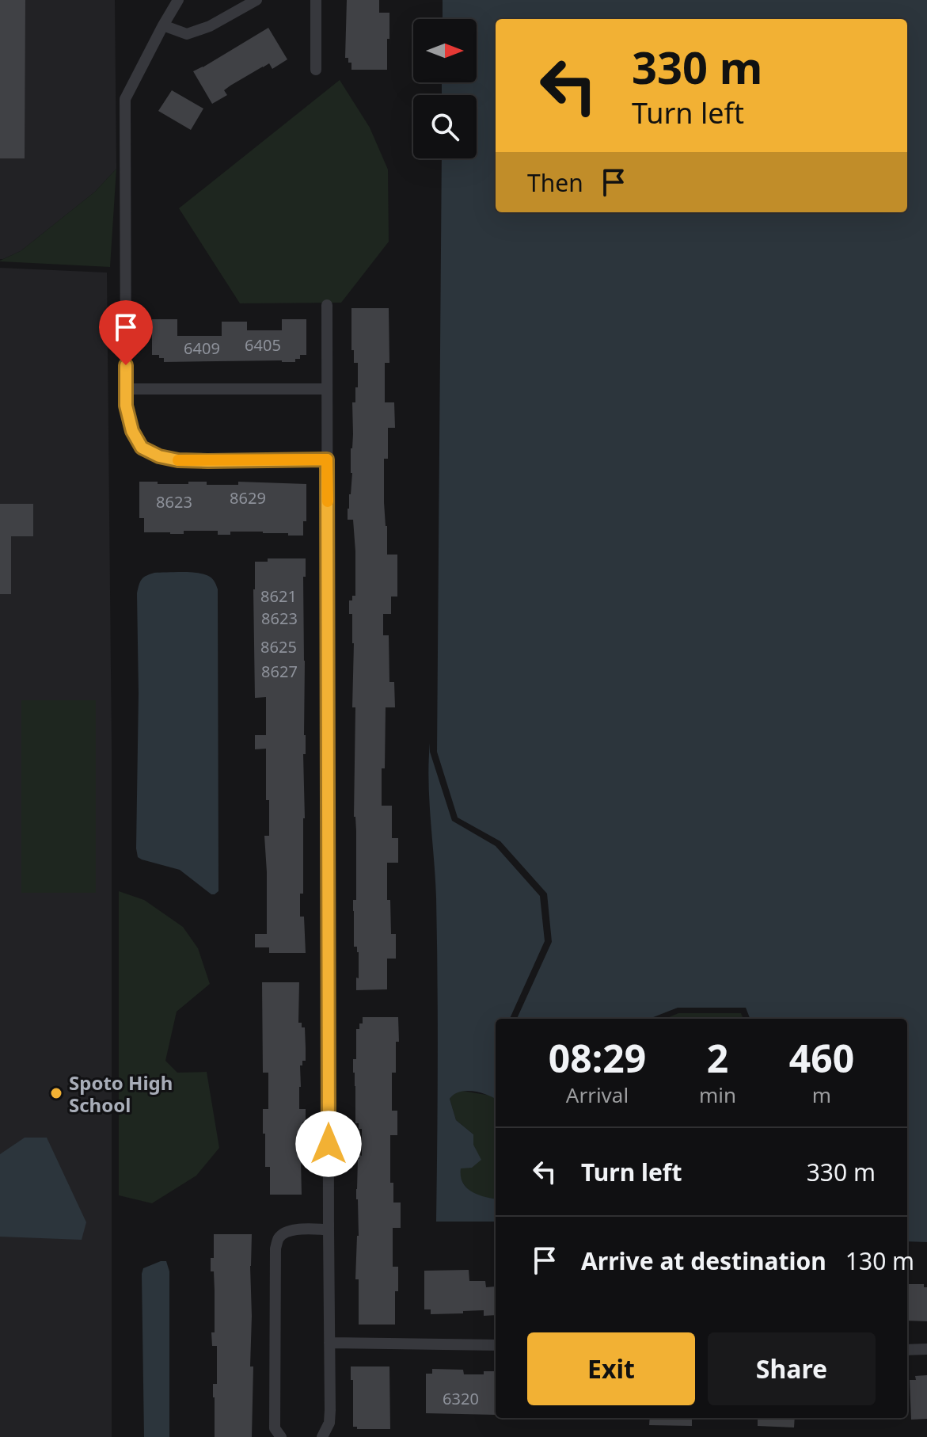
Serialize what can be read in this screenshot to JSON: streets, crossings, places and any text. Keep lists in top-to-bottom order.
{
  "places": ["Spoto High School"],
  "house_numbers": [
    "6405",
    "6409",
    "8629",
    "8623",
    "8621",
    "8623",
    "8625",
    "8627",
    "6320"
  ],
  "north": "right",
  "page": {
    "turn": ["330 m", "Turn left"],
    "then": "Then",
    "eta": [
      "08:29",
      "Arrival",
      "2",
      "min",
      "460",
      "m"
    ],
    "list": [
      {
        "name": "Turn left",
        "value": "330 m"
      },
      {
        "name": "Arrive at destination",
        "value": "130 m"
      }
    ],
    "buttons": ["Exit", "Share"]
  }
}
